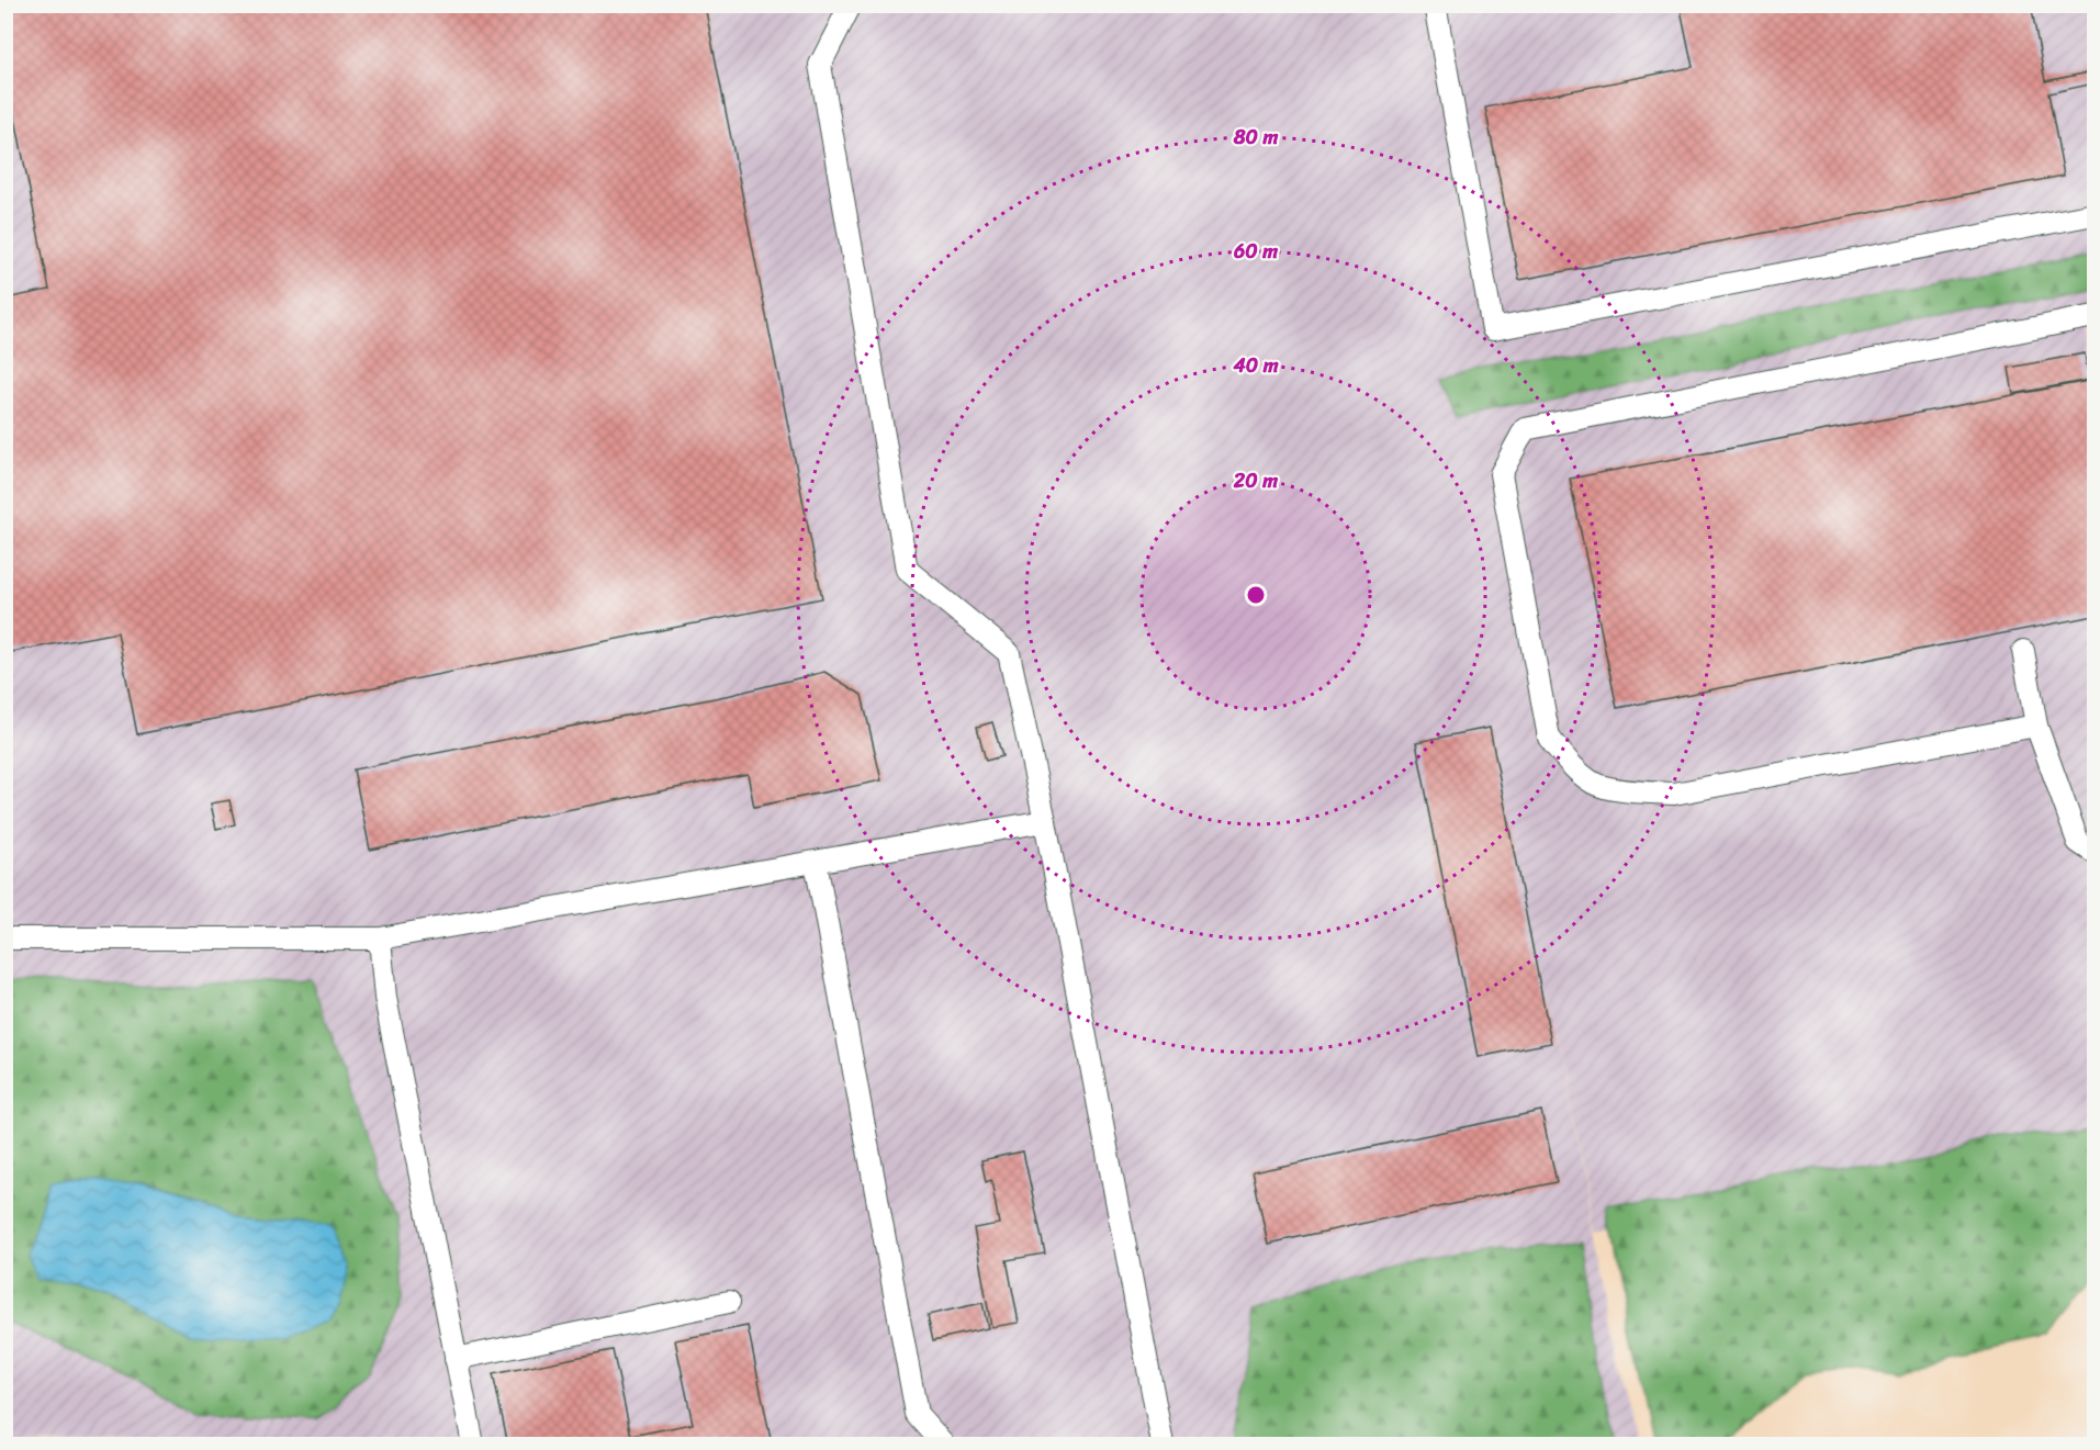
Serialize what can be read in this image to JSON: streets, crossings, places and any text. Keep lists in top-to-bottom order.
{
  "rings": [
    "80 m",
    "60 m",
    "40 m",
    "20 m"
  ]
}
